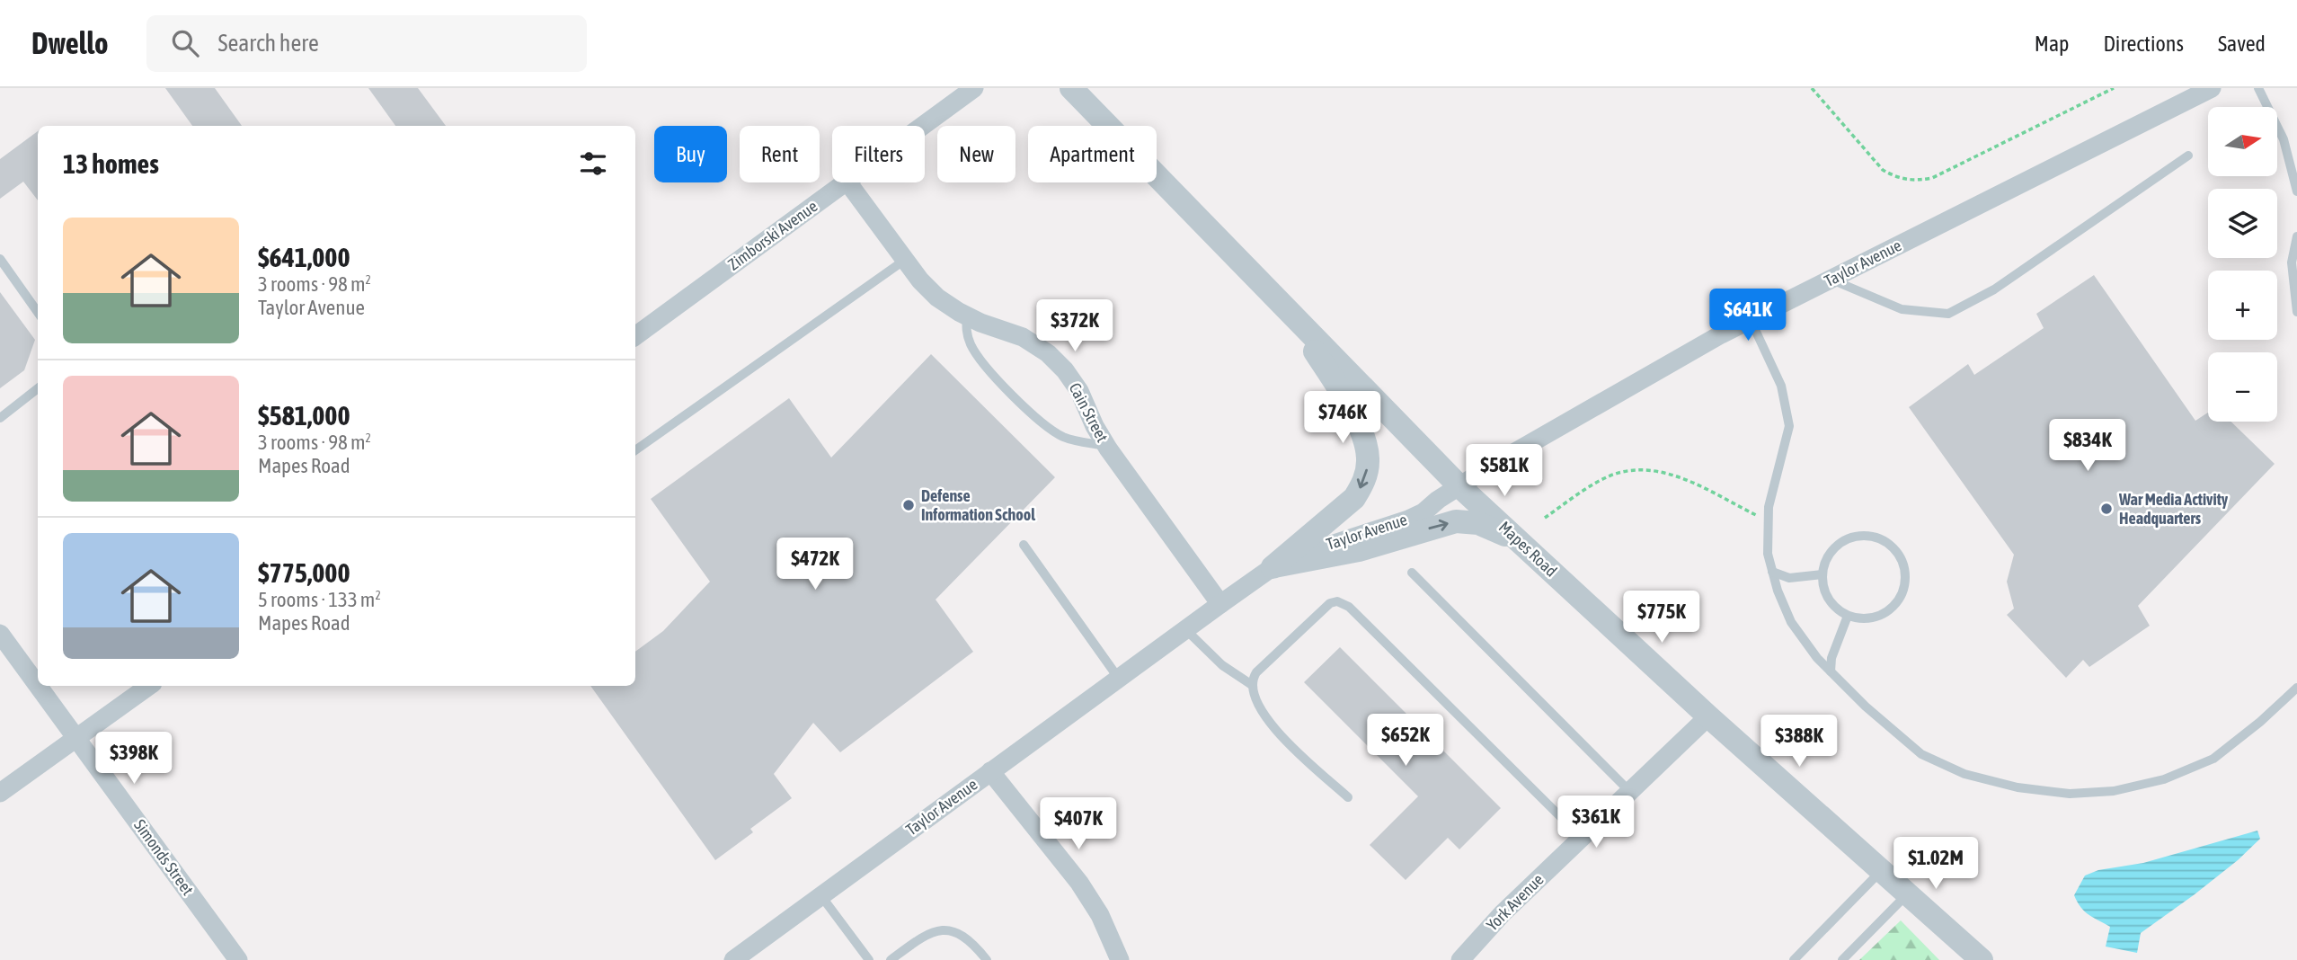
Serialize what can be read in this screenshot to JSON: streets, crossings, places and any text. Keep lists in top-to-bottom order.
{
  "streets": {
    "street": [
      "Zimborski Avenue",
      "Taylor Avenue",
      "Cain Street",
      "Mapes Road",
      "Simonds Street",
      "York Avenue"
    ]
  },
  "crossings": [
    ["Taylor Avenue", "Cain Street"],
    ["Taylor Avenue", "Mapes Road"],
    ["Mapes Road", "York Avenue"]
  ],
  "places": ["Defense Information School", "War Media Activity Headquarters"],
  "north": "right",
  "page": {
    "header": "Dwello",
    "search": "Search here",
    "nav": ["Map", "Directions", "Saved"],
    "map_buttons": ["+", "−"],
    "chip": [
      "Buy",
      "Rent",
      "Filters",
      "New",
      "Apartment"
    ],
    "heading": "13 homes",
    "list": [
      {
        "name": "$641,000",
        "note": "3 rooms · 98 m² · Taylor Avenue"
      },
      {
        "name": "$581,000",
        "note": "3 rooms · 98 m² · Mapes Road"
      },
      {
        "name": "$775,000",
        "note": "5 rooms · 133 m² · Mapes Road"
      }
    ],
    "price": [
      "$641K",
      "$372K",
      "$746K",
      "$834K",
      "$581K",
      "$472K",
      "$775K",
      "$652K",
      "$388K",
      "$398K",
      "$361K",
      "$407K",
      "$1.02M"
    ]
  }
}
